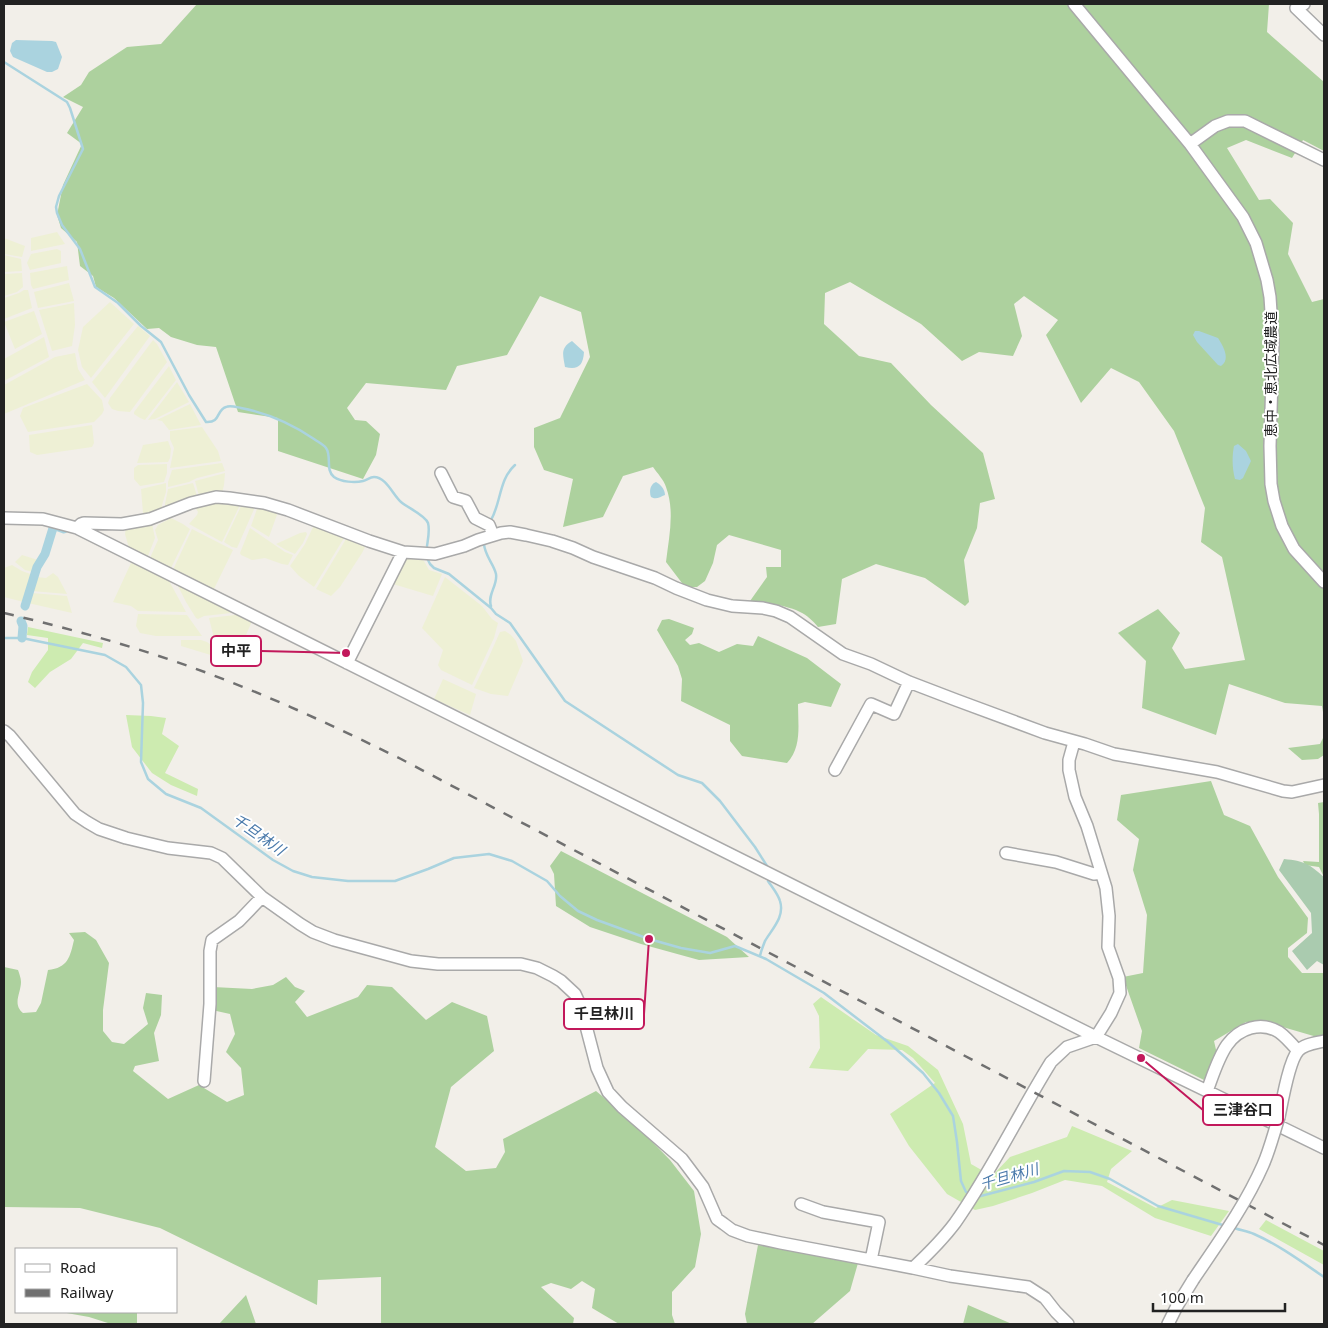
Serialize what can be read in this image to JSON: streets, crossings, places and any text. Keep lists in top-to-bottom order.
{
  "streets": {
    "street": ["恵中・恵北広域農道"]
  },
  "water": ["千旦林川"],
  "places": ["中平", "千旦林川", "三津谷口"],
  "legend": ["Road", "Railway"],
  "scale_bar": "100 m"
}
